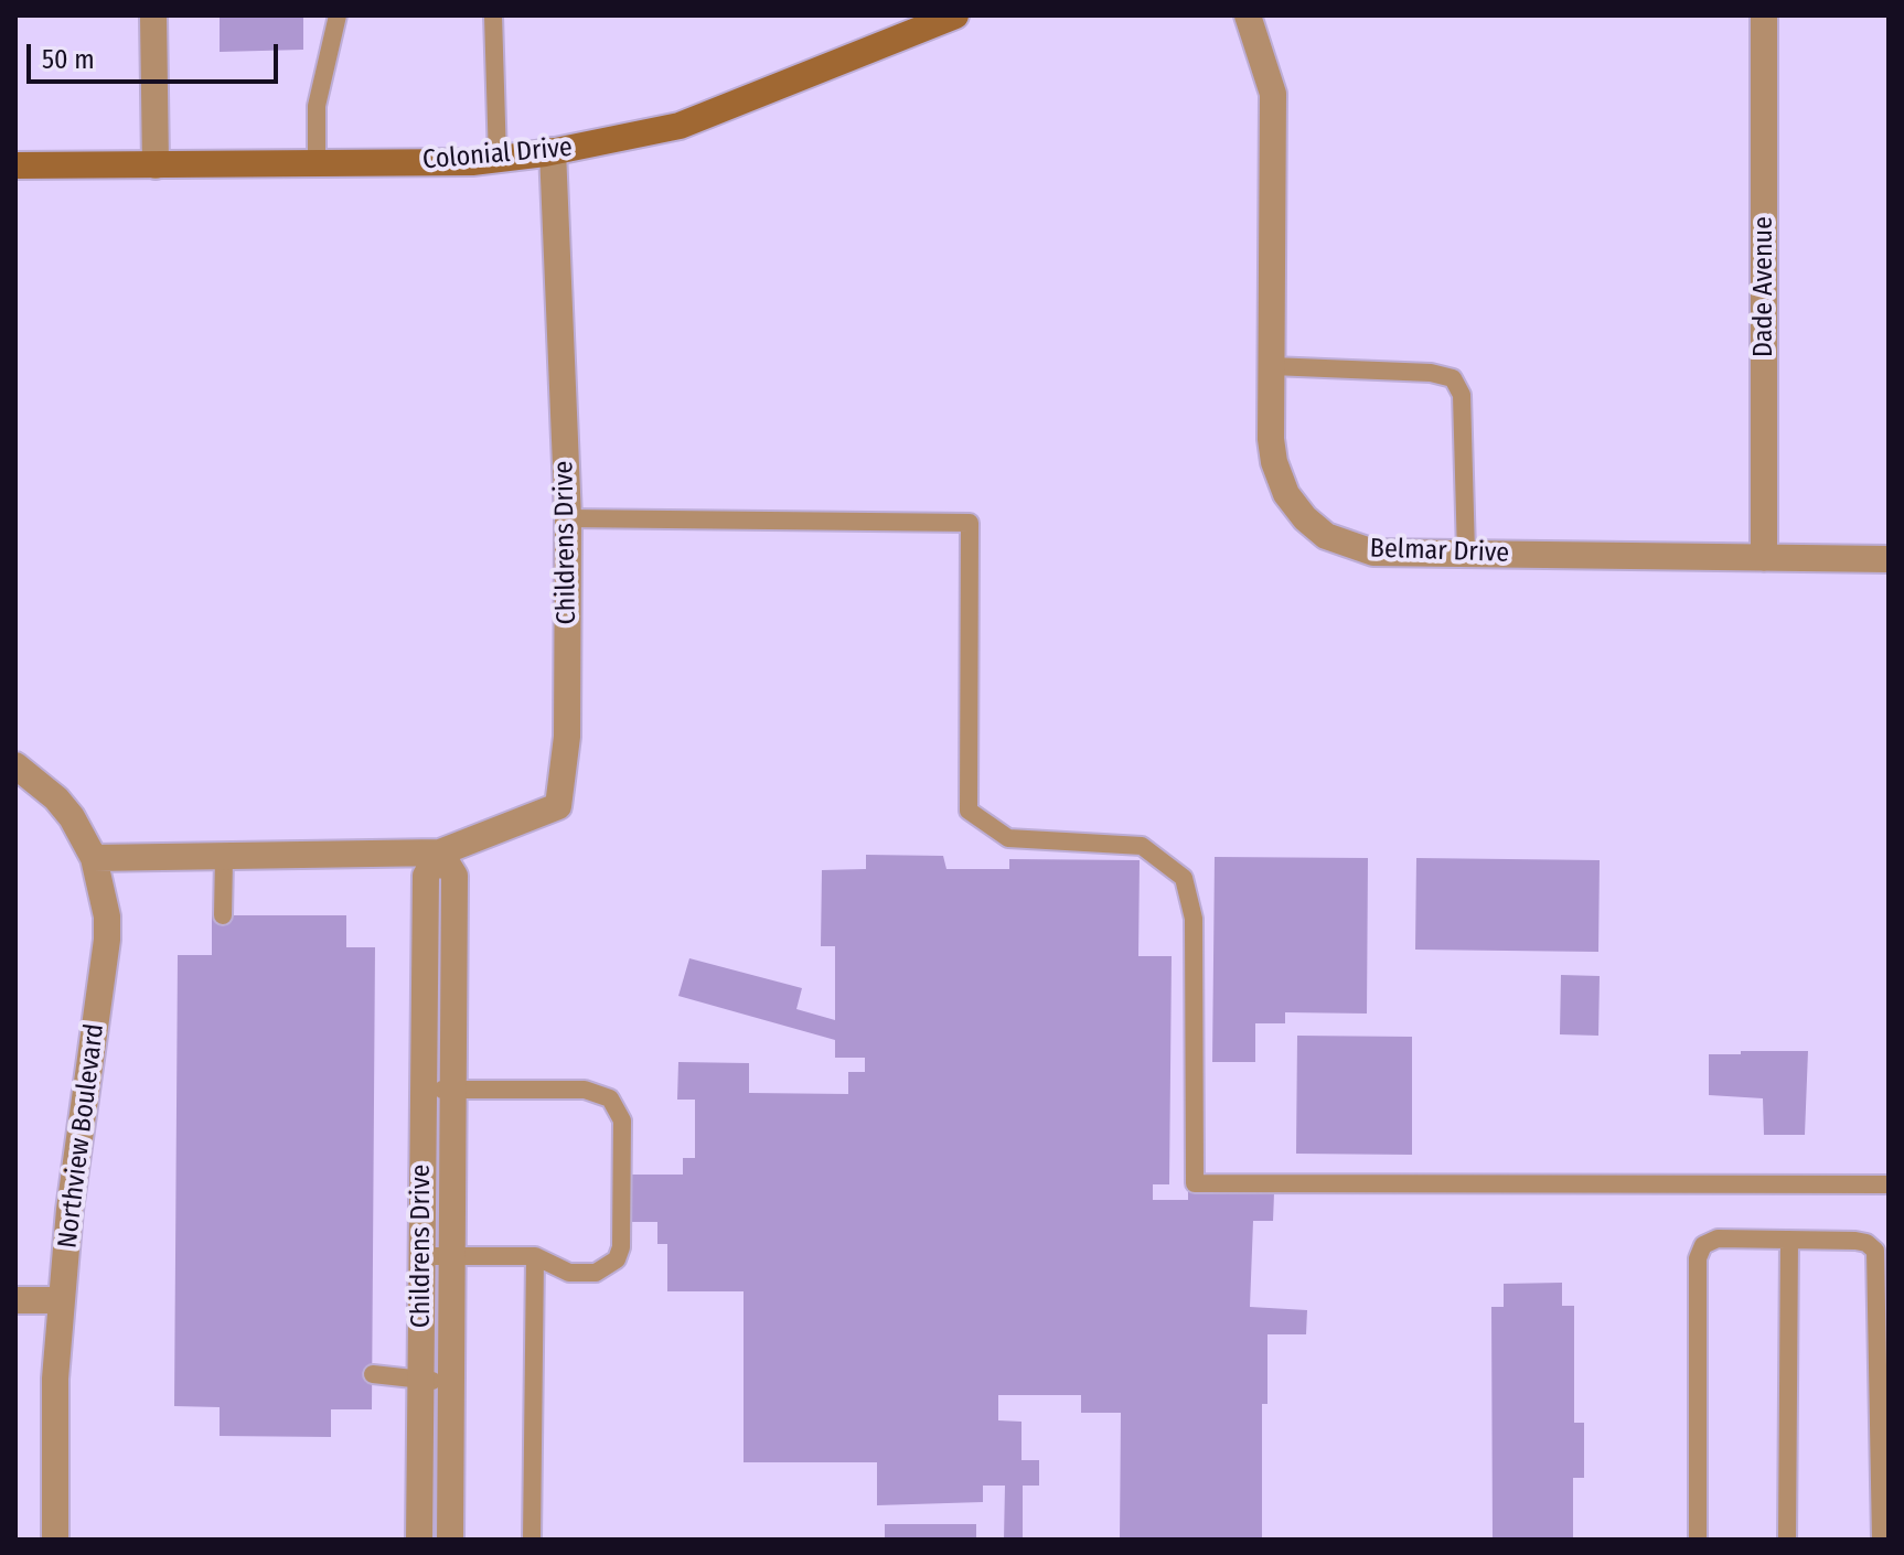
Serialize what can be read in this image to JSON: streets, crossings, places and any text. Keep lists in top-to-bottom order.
{
  "streets": {
    "street": [
      "Colonial Drive",
      "Dade Avenue",
      "Childrens Drive",
      "Belmar Drive",
      "Northview Boulevard"
    ]
  },
  "crossings": [
    ["Colonial Drive", "Childrens Drive"],
    ["Dade Avenue", "Belmar Drive"]
  ],
  "scale_bar": "50 m"
}
